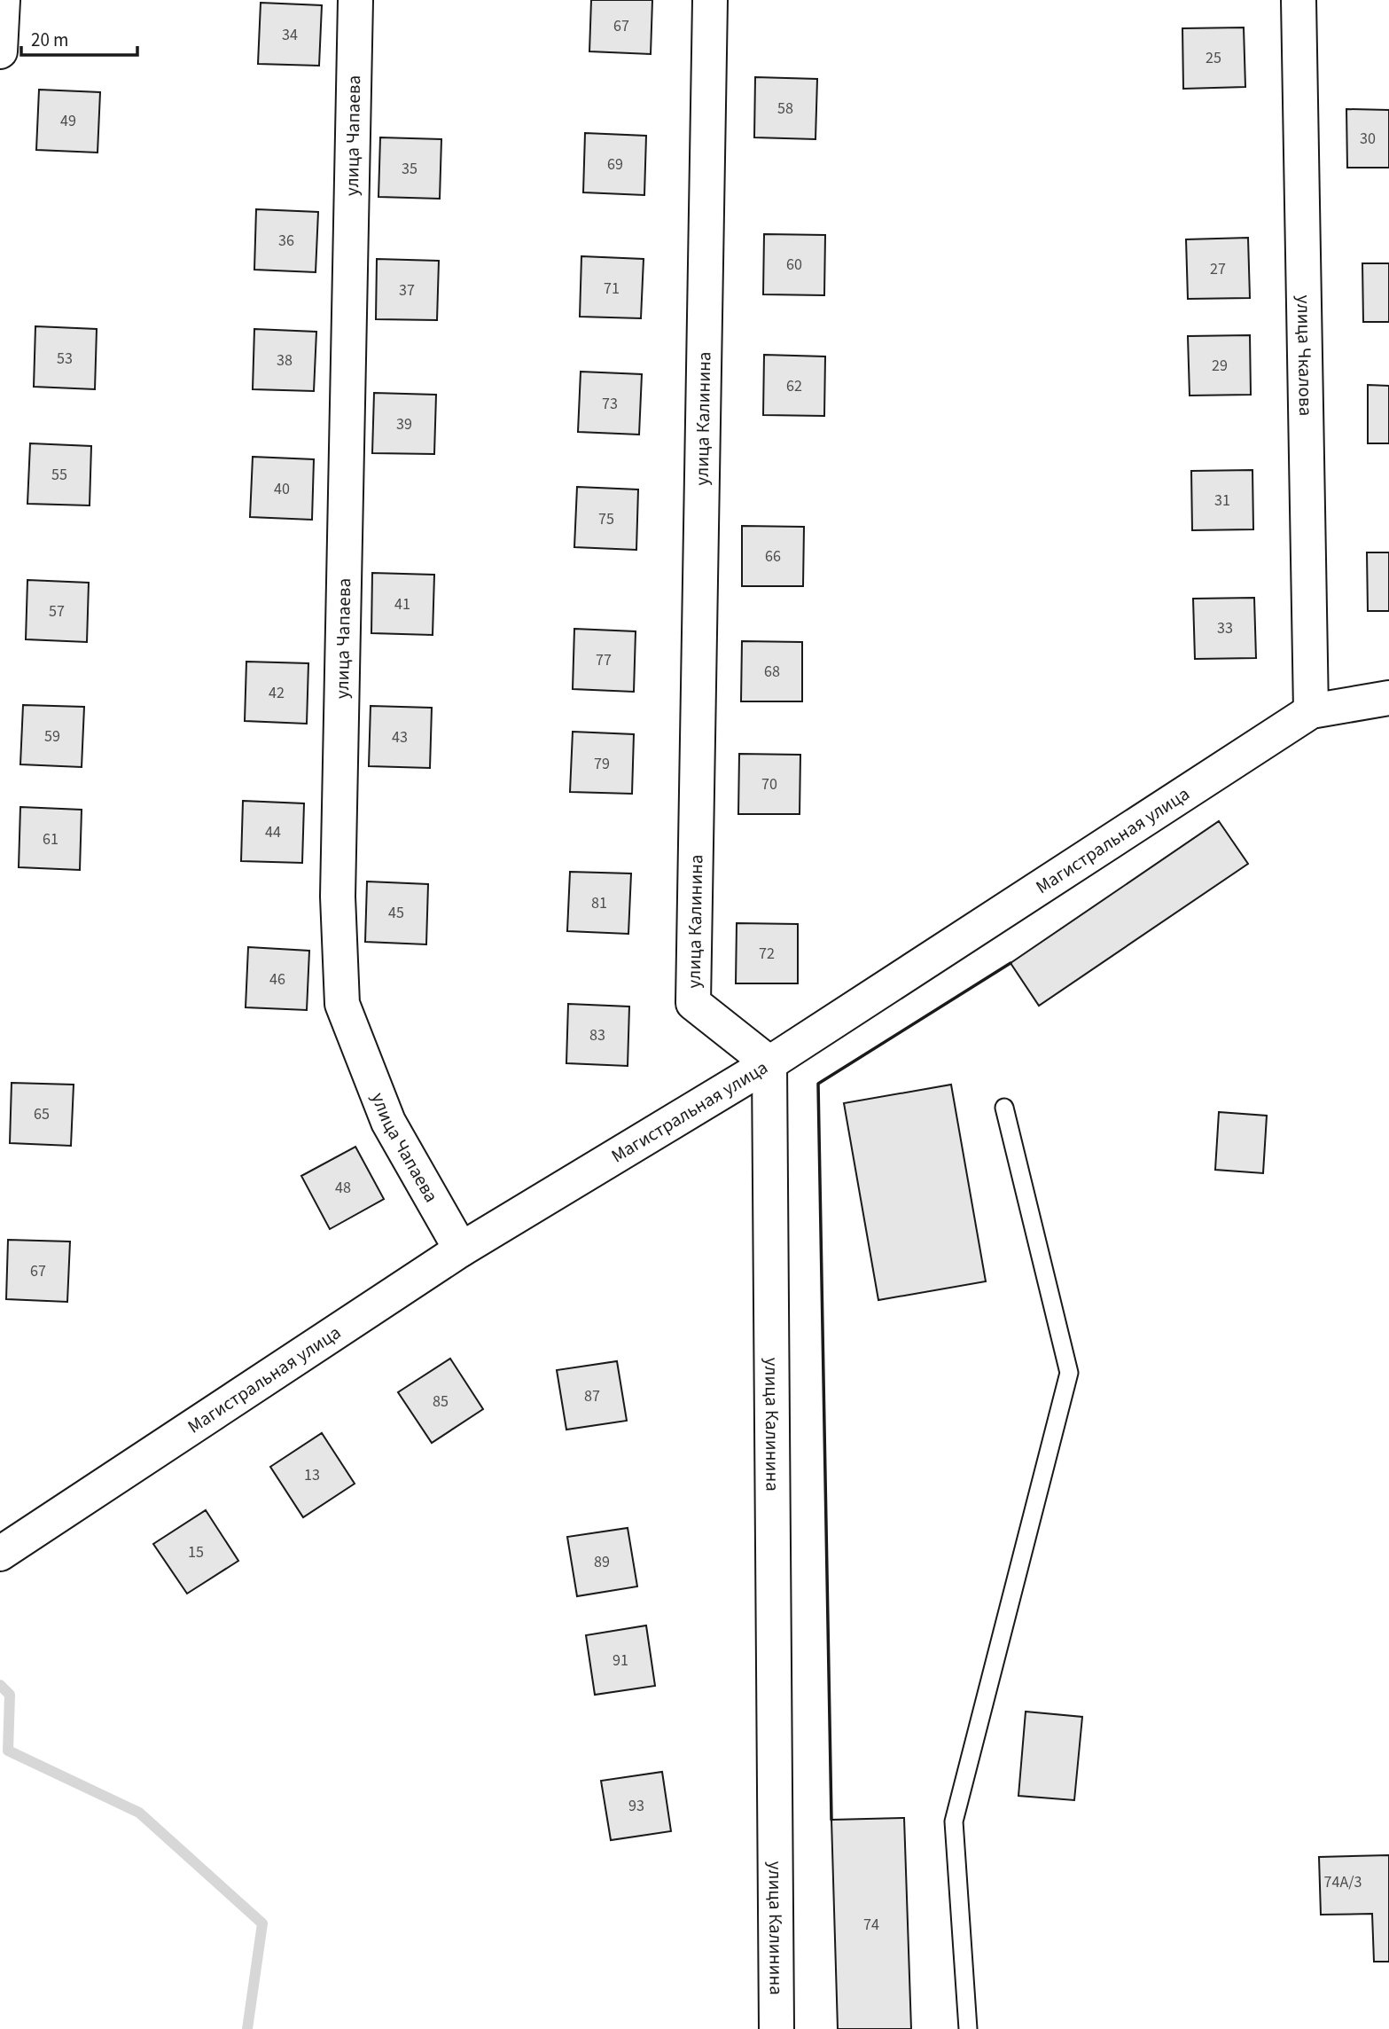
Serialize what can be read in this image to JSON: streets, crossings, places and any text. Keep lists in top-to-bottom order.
{
  "streets": {
    "street": [
      "улица Чапаева",
      "улица Чкалова",
      "улица Калинина",
      "Магистральная улица"
    ]
  },
  "crossings": [
    ["улица Чапаева", "Магистральная улица"],
    ["улица Чкалова", "Магистральная улица"],
    ["улица Калинина", "Магистральная улица"]
  ],
  "house_numbers": [
    "67",
    "34",
    "25",
    "58",
    "49",
    "30",
    "69",
    "35",
    "36",
    "60",
    "27",
    "71",
    "37",
    "53",
    "38",
    "29",
    "62",
    "73",
    "39",
    "55",
    "40",
    "31",
    "75",
    "66",
    "41",
    "57",
    "33",
    "77",
    "68",
    "42",
    "59",
    "43",
    "79",
    "70",
    "44",
    "61",
    "81",
    "45",
    "72",
    "46",
    "83",
    "65",
    "48",
    "67",
    "87",
    "85",
    "13",
    "15",
    "89",
    "91",
    "93",
    "74А/3",
    "74"
  ],
  "scale_bar": "20 m"
}
